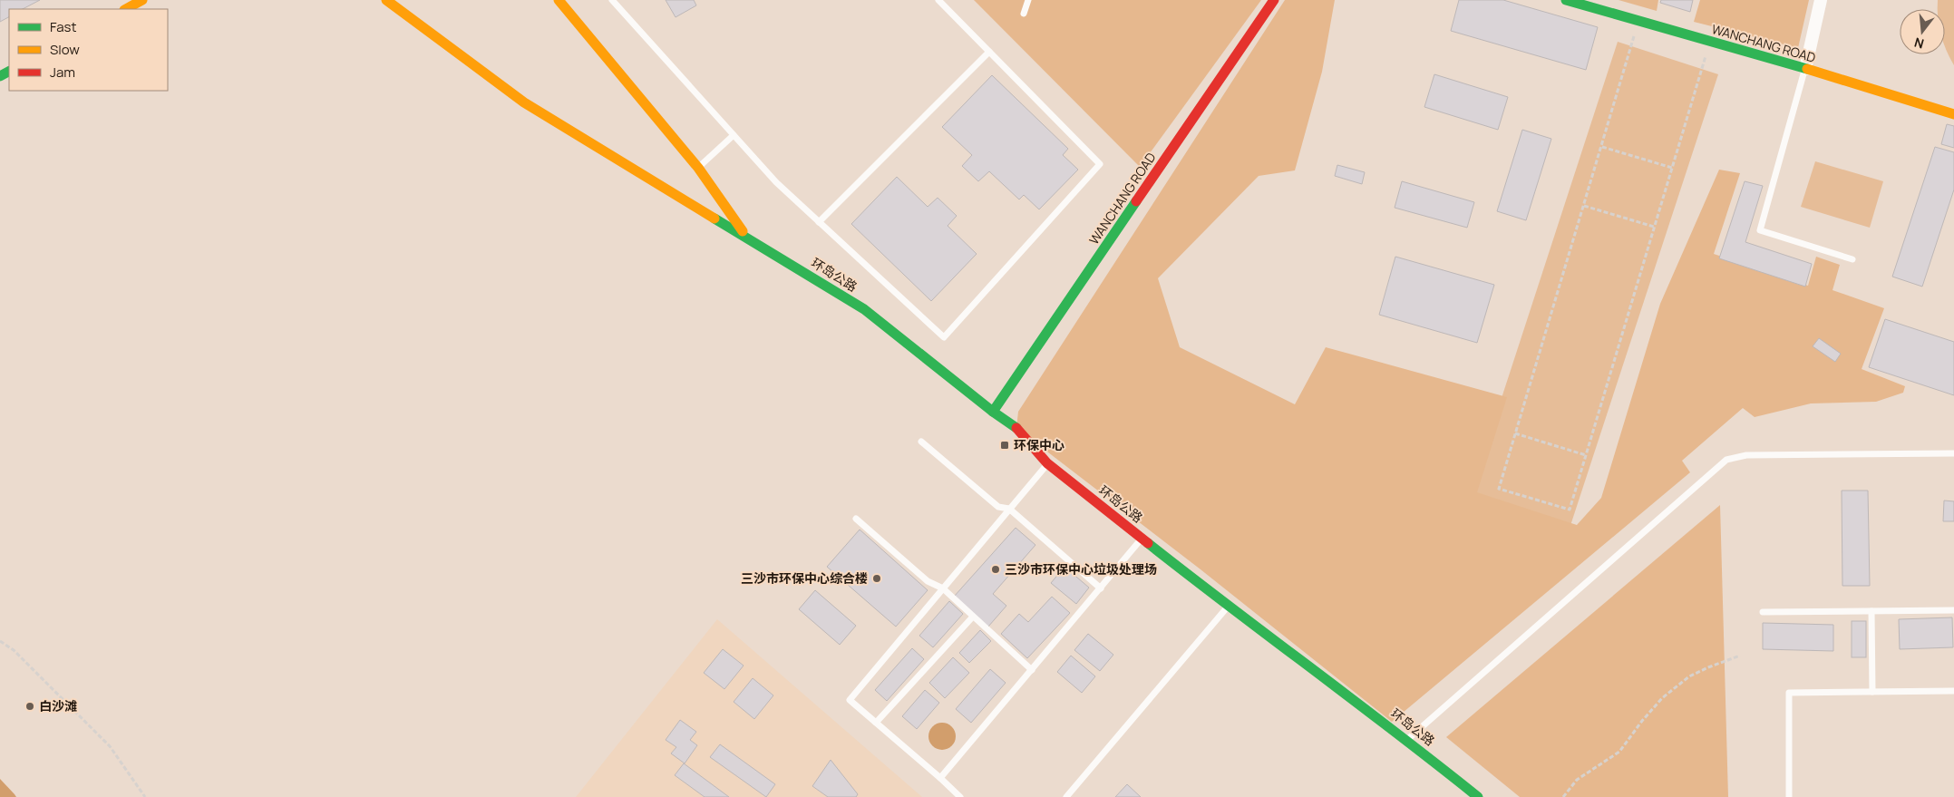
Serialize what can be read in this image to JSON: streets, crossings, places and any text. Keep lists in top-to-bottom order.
{
  "streets": {
    "street": ["WANCHANG ROAD", "环岛公路"]
  },
  "crossings": [
    ["WANCHANG ROAD", "环岛公路"]
  ],
  "places": {
    "transit": ["环保中心"],
    "other": ["三沙市环保中心垃圾处理场", "三沙市环保中心综合楼", "白沙滩"]
  },
  "legend": ["Fast", "Slow", "Jam"],
  "north": "bottom"
}
